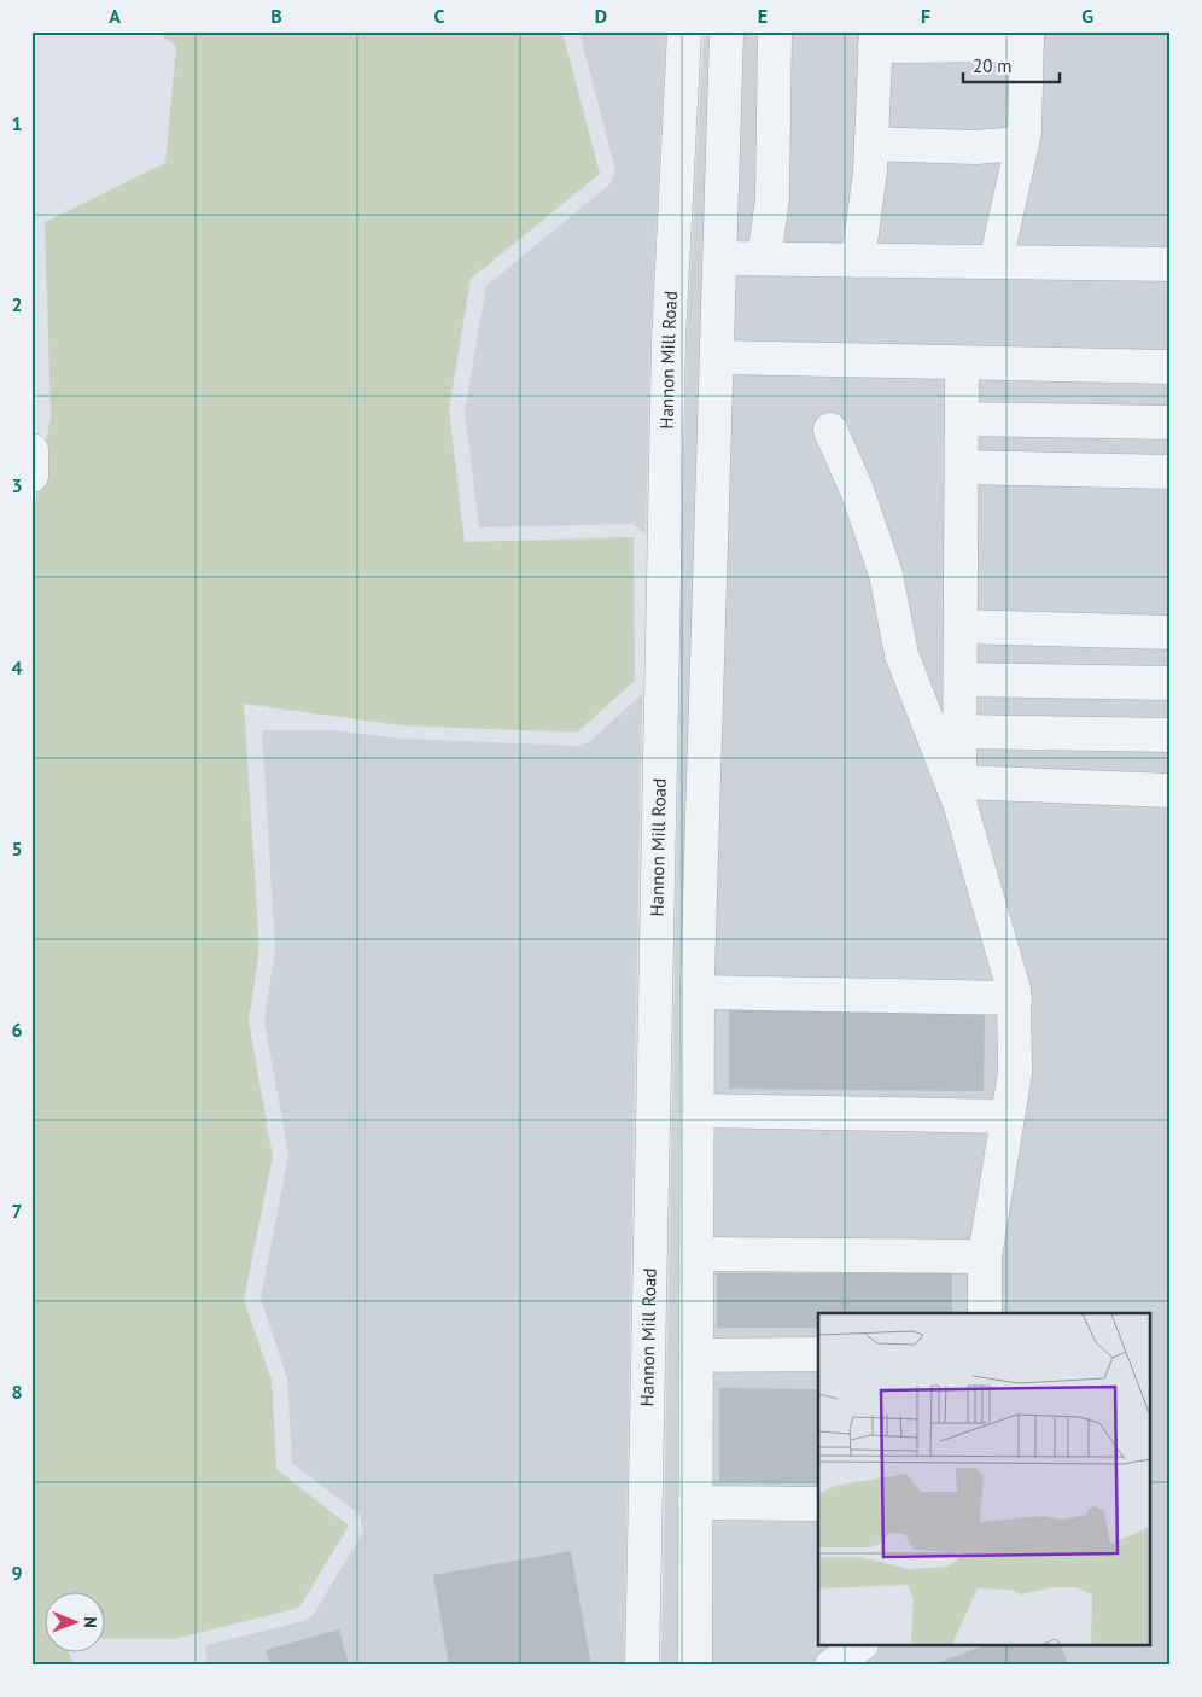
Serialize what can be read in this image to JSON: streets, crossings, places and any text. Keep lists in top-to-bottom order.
{
  "streets": {
    "street": ["Hannon Mill Road"]
  },
  "scale_bar": "20 m",
  "north": "right",
  "grid": {
    "columns": [
      "A",
      "B",
      "C",
      "D",
      "E",
      "F",
      "G"
    ],
    "rows": [
      "1",
      "2",
      "3",
      "4",
      "5",
      "6",
      "7",
      "8",
      "9"
    ]
  }
}
